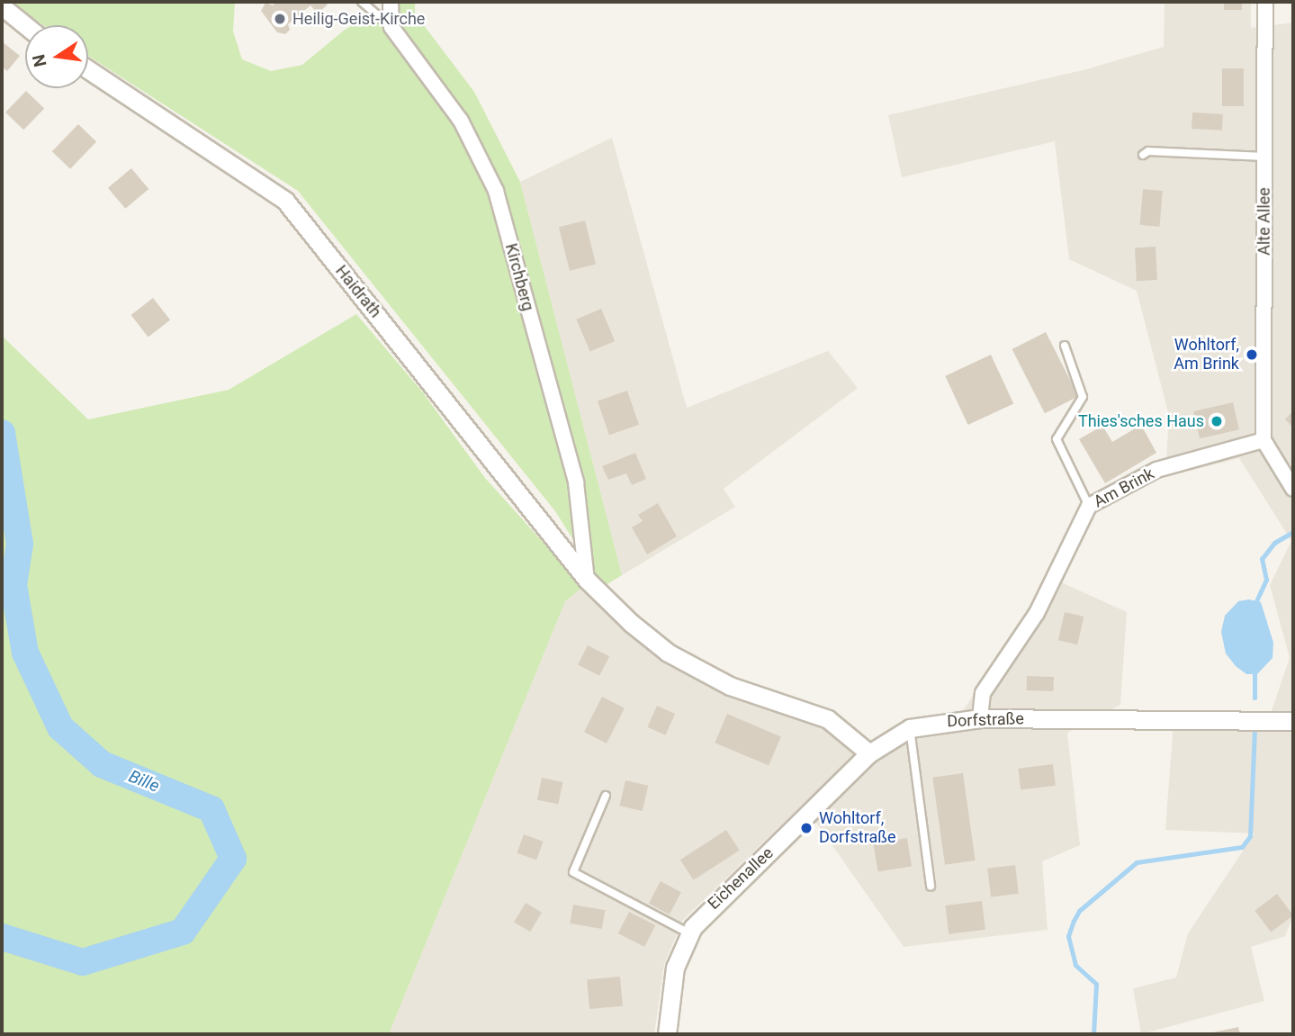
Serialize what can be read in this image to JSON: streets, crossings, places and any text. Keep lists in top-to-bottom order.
{
  "streets": {
    "street": [
      "Alte Allee",
      "Kirchberg",
      "Haidrath",
      "Am Brink",
      "Dorfstraße",
      "Eichenallee"
    ]
  },
  "crossings": [
    ["Alte Allee", "Am Brink"],
    ["Kirchberg", "Haidrath"],
    ["Am Brink", "Dorfstraße"],
    ["Dorfstraße", "Eichenallee"]
  ],
  "water": ["Bille"],
  "places": [
    "Heilig-Geist-Kirche",
    "Wohltorf, Am Brink",
    "Thies'sches Haus",
    "Wohltorf, Dorfstraße"
  ],
  "north": "left"
}
